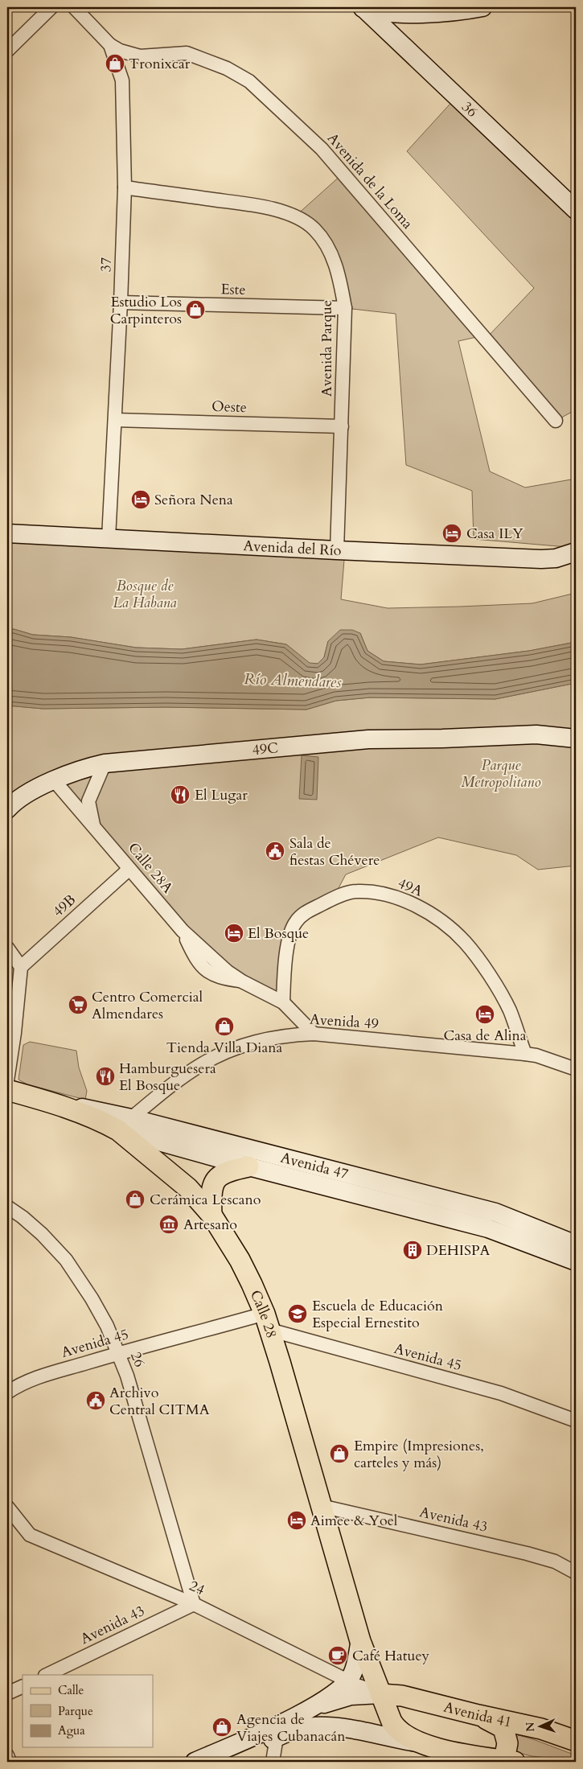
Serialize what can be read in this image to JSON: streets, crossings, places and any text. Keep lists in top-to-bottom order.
{
  "streets": {
    "main road": ["Calle 28", "Avenida 41"],
    "street": [
      "36",
      "Avenida de la Loma",
      "37",
      "Este",
      "Avenida Parque",
      "Oeste",
      "Avenida del Río",
      "49C",
      "Calle 28A",
      "49A",
      "49B",
      "Avenida 49",
      "Avenida 47",
      "Avenida 45",
      "26",
      "Avenida 43",
      "24"
    ]
  },
  "crossings": [
    ["Avenida de la Loma", "37"],
    ["37", "Este"],
    ["37", "Avenida Parque"],
    ["37", "Oeste"],
    ["37", "Avenida del Río"],
    ["Este", "Avenida Parque"],
    ["Avenida Parque", "Oeste"],
    ["Avenida Parque", "Avenida del Río"],
    ["49C", "Calle 28A"],
    ["Calle 28A", "49A"],
    ["Calle 28A", "49B"],
    ["Calle 28A", "Avenida 49"],
    ["49A", "Avenida 49"],
    ["Avenida 49", "Avenida 47"],
    ["Avenida 49", "Calle 28"],
    ["Avenida 47", "Calle 28"],
    ["Calle 28", "Avenida 45"],
    ["Calle 28", "Avenida 43"],
    ["Calle 28", "24"],
    ["Calle 28", "Avenida 41"],
    ["Avenida 45", "26"],
    ["26", "Avenida 43"],
    ["26", "24"],
    ["Avenida 43", "24"],
    ["24", "Avenida 41"]
  ],
  "water": ["Río Almendares"],
  "parks": ["Bosque de La Habana", "Parque Metropolitano"],
  "places": {
    "shop": [
      "Tronixcar",
      "Estudio Los Carpinteros",
      "Tienda Villa Diana",
      "Cerámica Lescano",
      "Empire (Impresiones, carteles y más)",
      "Agencia de Viajes Cubanacán"
    ],
    "hotel": [
      "Señora Nena",
      "Casa ILY",
      "El Bosque",
      "Casa de Alina",
      "Aimee & Yoel"
    ],
    "restaurant": ["El Lugar", "Hamburguesera El Bosque"],
    "public building": ["Sala de fiestas Chévere", "Archivo Central CITMA"],
    "supermarket": ["Centro Comercial Almendares"],
    "museum": ["Artesano"],
    "building": ["DEHISPA"],
    "school or university": ["Escuela de Educación Especial Ernestito"],
    "cafe": ["Café Hatuey"]
  },
  "legend": ["Calle", "Parque", "Agua"],
  "north": "left"
}
